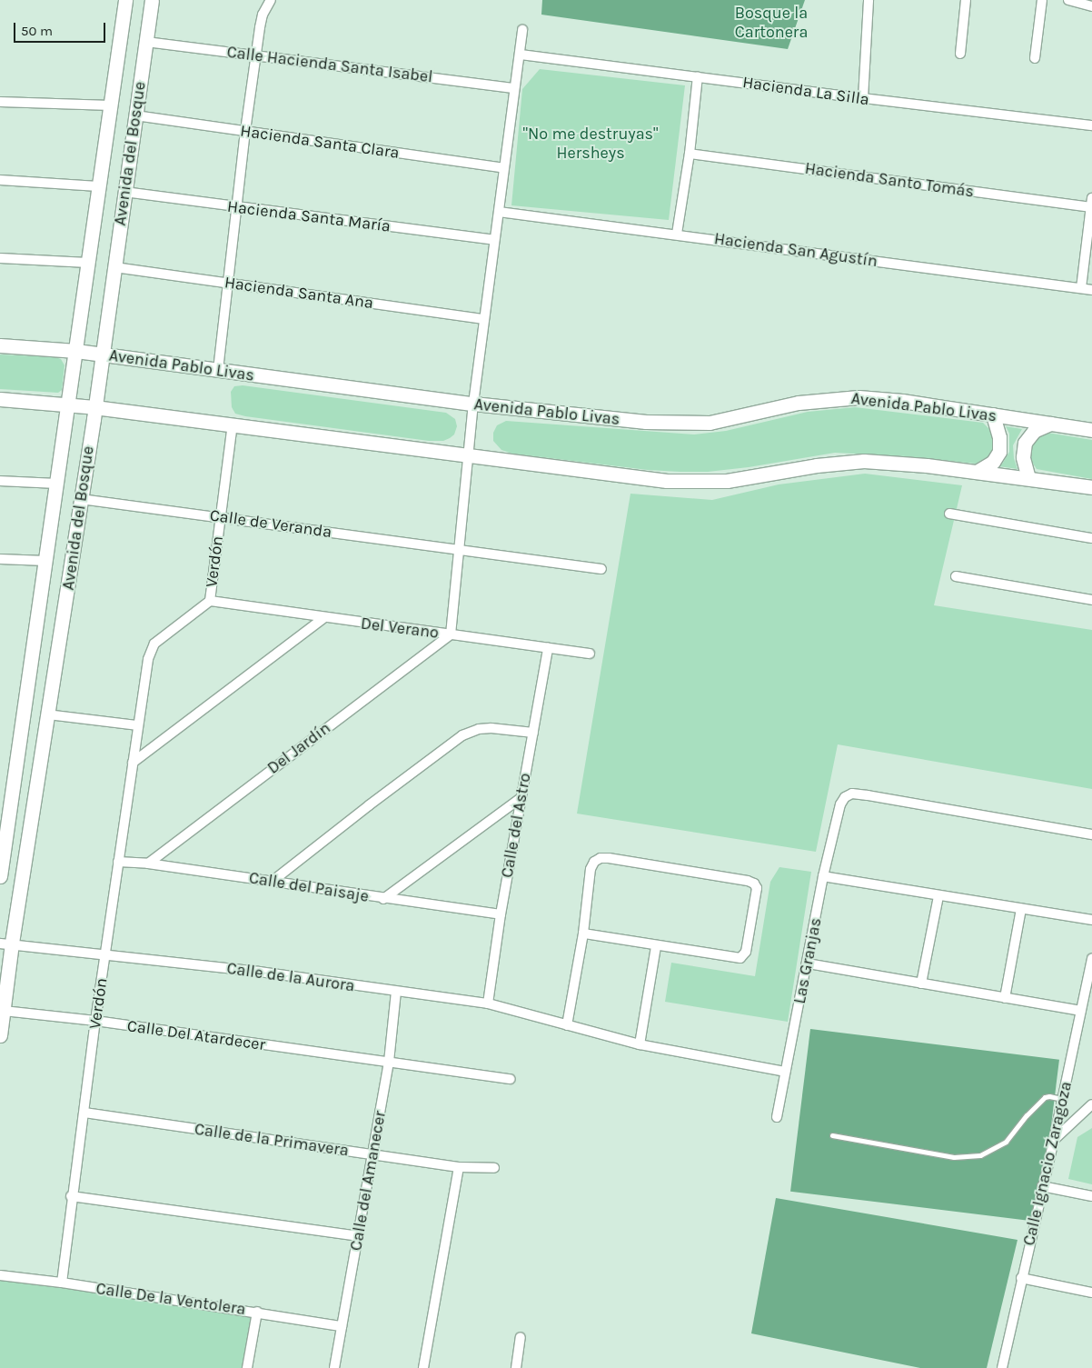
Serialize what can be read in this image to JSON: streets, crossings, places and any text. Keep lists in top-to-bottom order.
{
  "streets": {
    "main road": ["Avenida del Bosque", "Avenida Pablo Livas"],
    "street": [
      "Calle Hacienda Santa Isabel",
      "Hacienda La Silla",
      "Hacienda Santa Clara",
      "Hacienda Santo Tomás",
      "Hacienda Santa María",
      "Hacienda San Agustín",
      "Hacienda Santa Ana",
      "Calle de Veranda",
      "Verdón",
      "Del Verano",
      "Del Jardín",
      "Calle del Astro",
      "Calle del Paisaje",
      "Las Granjas",
      "Calle de la Aurora",
      "Calle Del Atardecer",
      "Calle de la Primavera",
      "Calle Ignacio Zaragoza",
      "Calle del Amanecer",
      "Calle De la Ventolera"
    ]
  },
  "crossings": [
    ["Calle Hacienda Santa Isabel", "Avenida del Bosque"],
    ["Hacienda Santa Clara", "Avenida del Bosque"],
    ["Avenida del Bosque", "Hacienda Santa María"],
    ["Avenida del Bosque", "Hacienda Santa Ana"],
    ["Avenida del Bosque", "Avenida Pablo Livas"],
    ["Avenida del Bosque", "Calle de Veranda"],
    ["Avenida del Bosque", "Calle de la Aurora"],
    ["Avenida del Bosque", "Calle Del Atardecer"],
    ["Calle de Veranda", "Verdón"],
    ["Verdón", "Del Verano"],
    ["Verdón", "Calle del Paisaje"],
    ["Verdón", "Calle de la Aurora"],
    ["Verdón", "Calle Del Atardecer"],
    ["Verdón", "Calle de la Primavera"],
    ["Verdón", "Calle De la Ventolera"],
    ["Del Verano", "Del Jardín"],
    ["Del Verano", "Calle del Astro"],
    ["Del Jardín", "Calle del Paisaje"],
    ["Calle del Astro", "Calle del Paisaje"],
    ["Calle del Astro", "Calle de la Aurora"],
    ["Las Granjas", "Calle de la Aurora"],
    ["Calle de la Aurora", "Calle del Amanecer"],
    ["Calle Del Atardecer", "Calle del Amanecer"],
    ["Calle de la Primavera", "Calle del Amanecer"],
    ["Calle del Amanecer", "Calle De la Ventolera"]
  ],
  "parks": ["Bosque la Cartonera", "\"No me destruyas\" Hersheys"],
  "scale_bar": "50 m"
}
